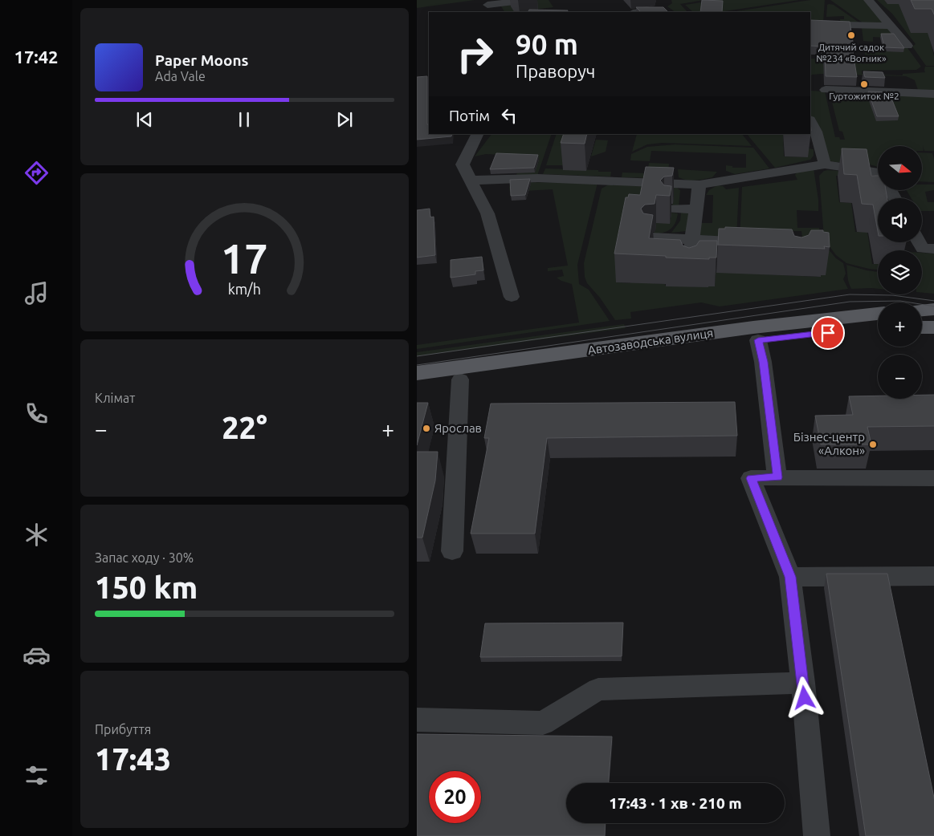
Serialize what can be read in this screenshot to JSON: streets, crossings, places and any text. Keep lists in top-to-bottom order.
{
  "streets": {
    "main road": ["Автозаводська вулиця"]
  },
  "places": [
    "Дитячий садок №234 «Вогник»",
    "Гуртожиток №2",
    "Ярослав",
    "Бізнес-центр «Алкон»"
  ],
  "north": "right",
  "page": {
    "tabs": "17:42",
    "turn": ["90 m", "Праворуч"],
    "song": ["Paper Moons", "Ada Vale"],
    "then": "Потім",
    "map_buttons": ["+", "−"],
    "tile": [
      "Клімат",
      ["Запас ходу · 30%", "150 km"],
      ["Прибуття", "17:43"]
    ],
    "heat": ["−", "22°", "+"],
    "limit": "20",
    "trip": "17:43 · 1 хв · 210 m",
    "gauge": ["17", "km/h"]
  }
}
